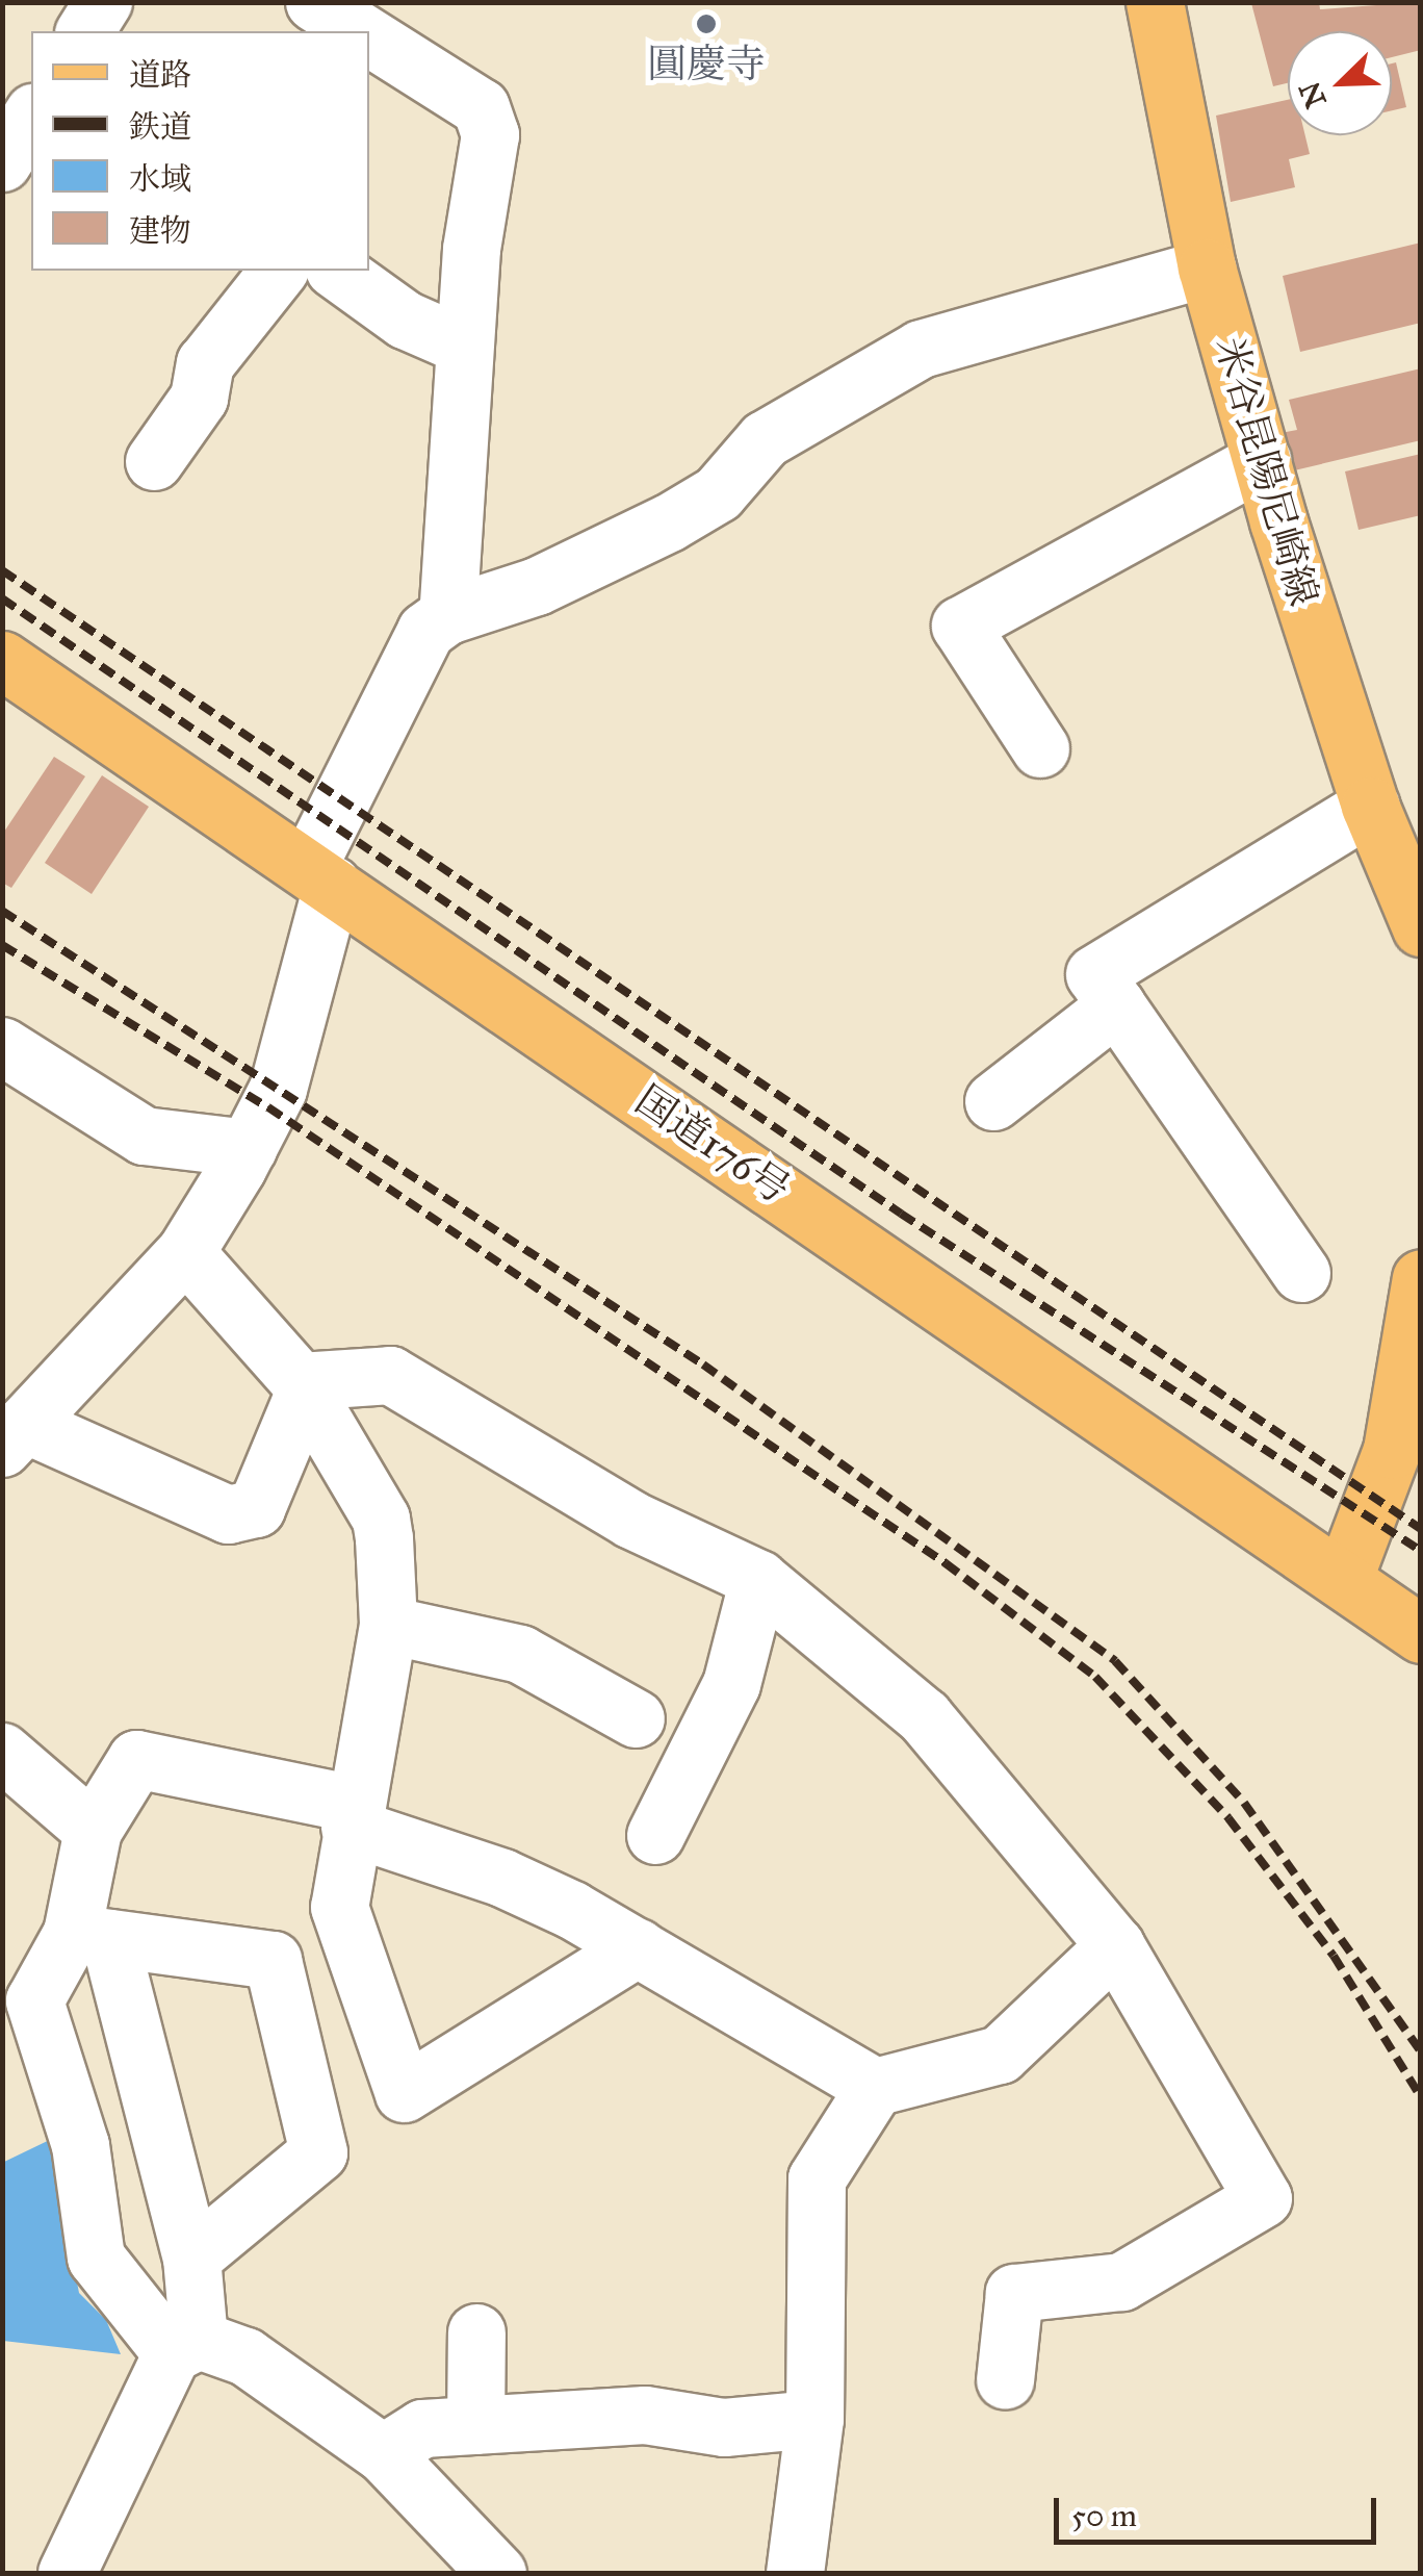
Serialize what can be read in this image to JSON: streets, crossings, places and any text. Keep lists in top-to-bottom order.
{
  "streets": {
    "main road": ["米谷昆陽尼崎線", "国道176号"]
  },
  "places": ["圓慶寺"],
  "legend": [
    "道路",
    "鉄道",
    "水域",
    "建物"
  ],
  "scale_bar": "50 m",
  "north": "bottom left"
}
